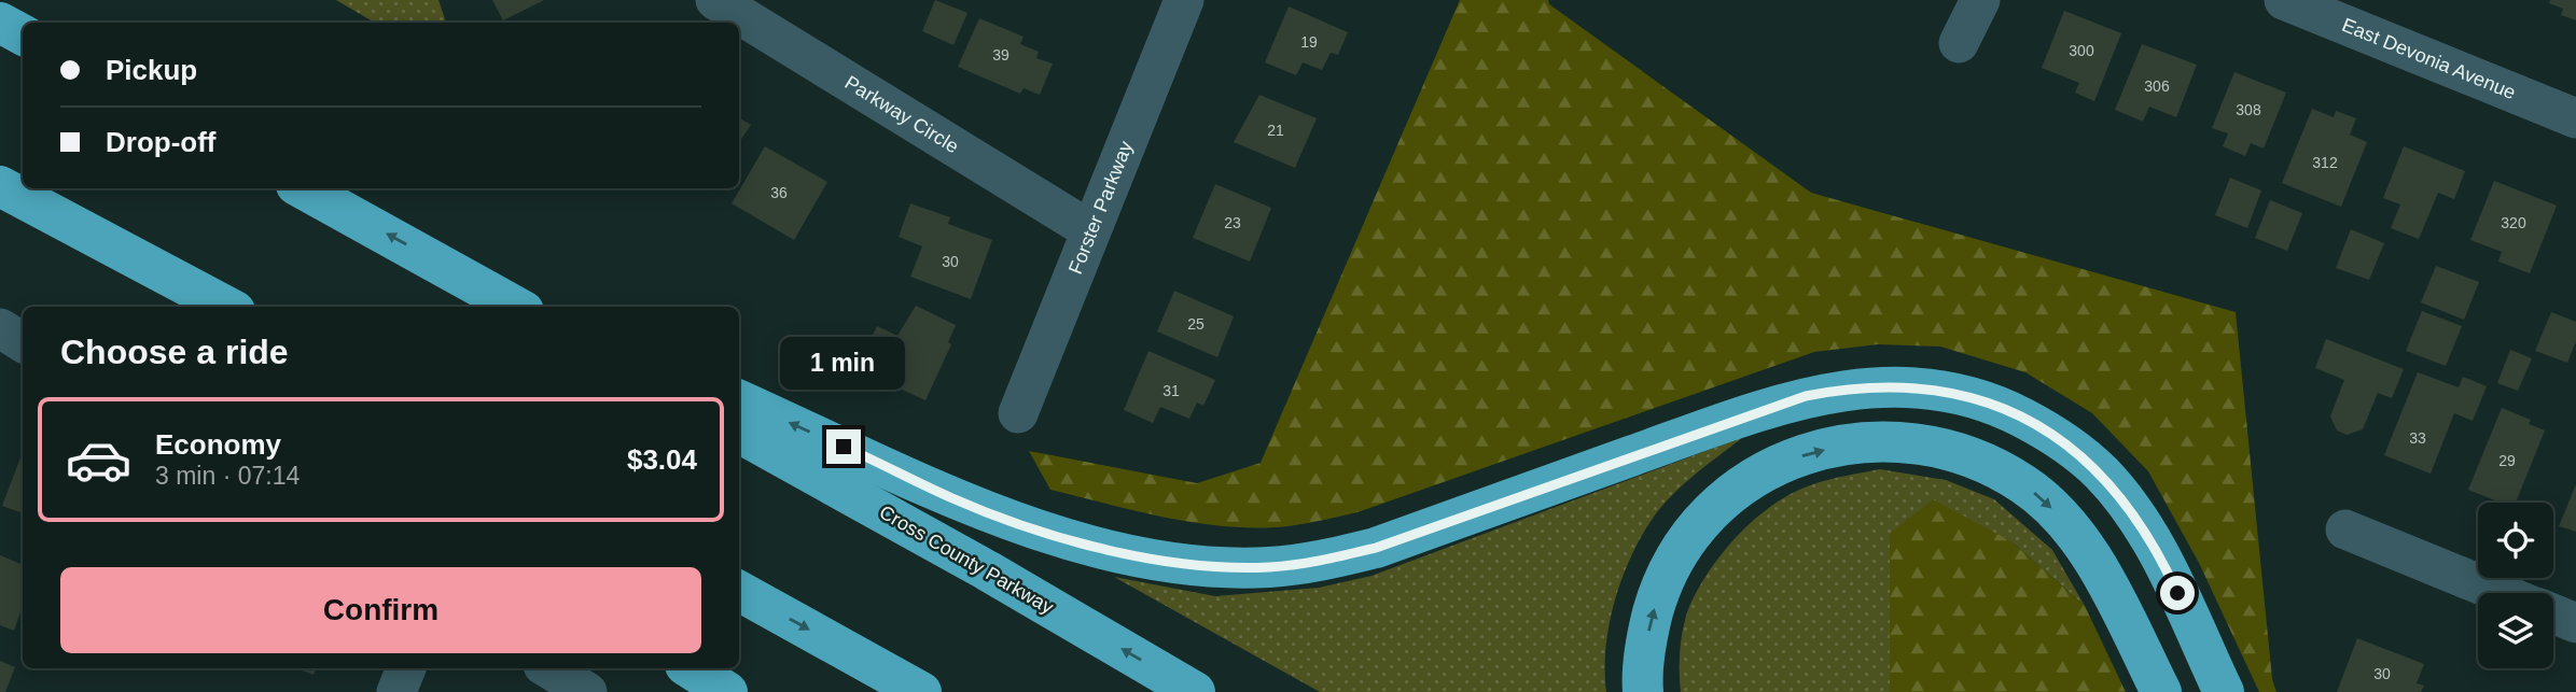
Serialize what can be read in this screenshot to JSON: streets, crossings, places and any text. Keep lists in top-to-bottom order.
{
  "streets": {
    "highway": ["Cross County Parkway"],
    "street": ["East Devonia Avenue", "Parkway Circle", "Forster Parkway"]
  },
  "crossings": [
    ["Parkway Circle", "Forster Parkway"]
  ],
  "house_numbers": [
    "19",
    "300",
    "39",
    "306",
    "308",
    "21",
    "312",
    "36",
    "23",
    "320",
    "30",
    "25",
    "31",
    "33",
    "29",
    "30"
  ],
  "page": {
    "banner": ["Pickup", "Drop-off"],
    "heading": "Choose a ride",
    "bubble": "1 min",
    "list": [
      {
        "name": "Economy",
        "note": "3 min · 07:14",
        "value": "$3.04"
      }
    ],
    "buttons": "Confirm"
  }
}
